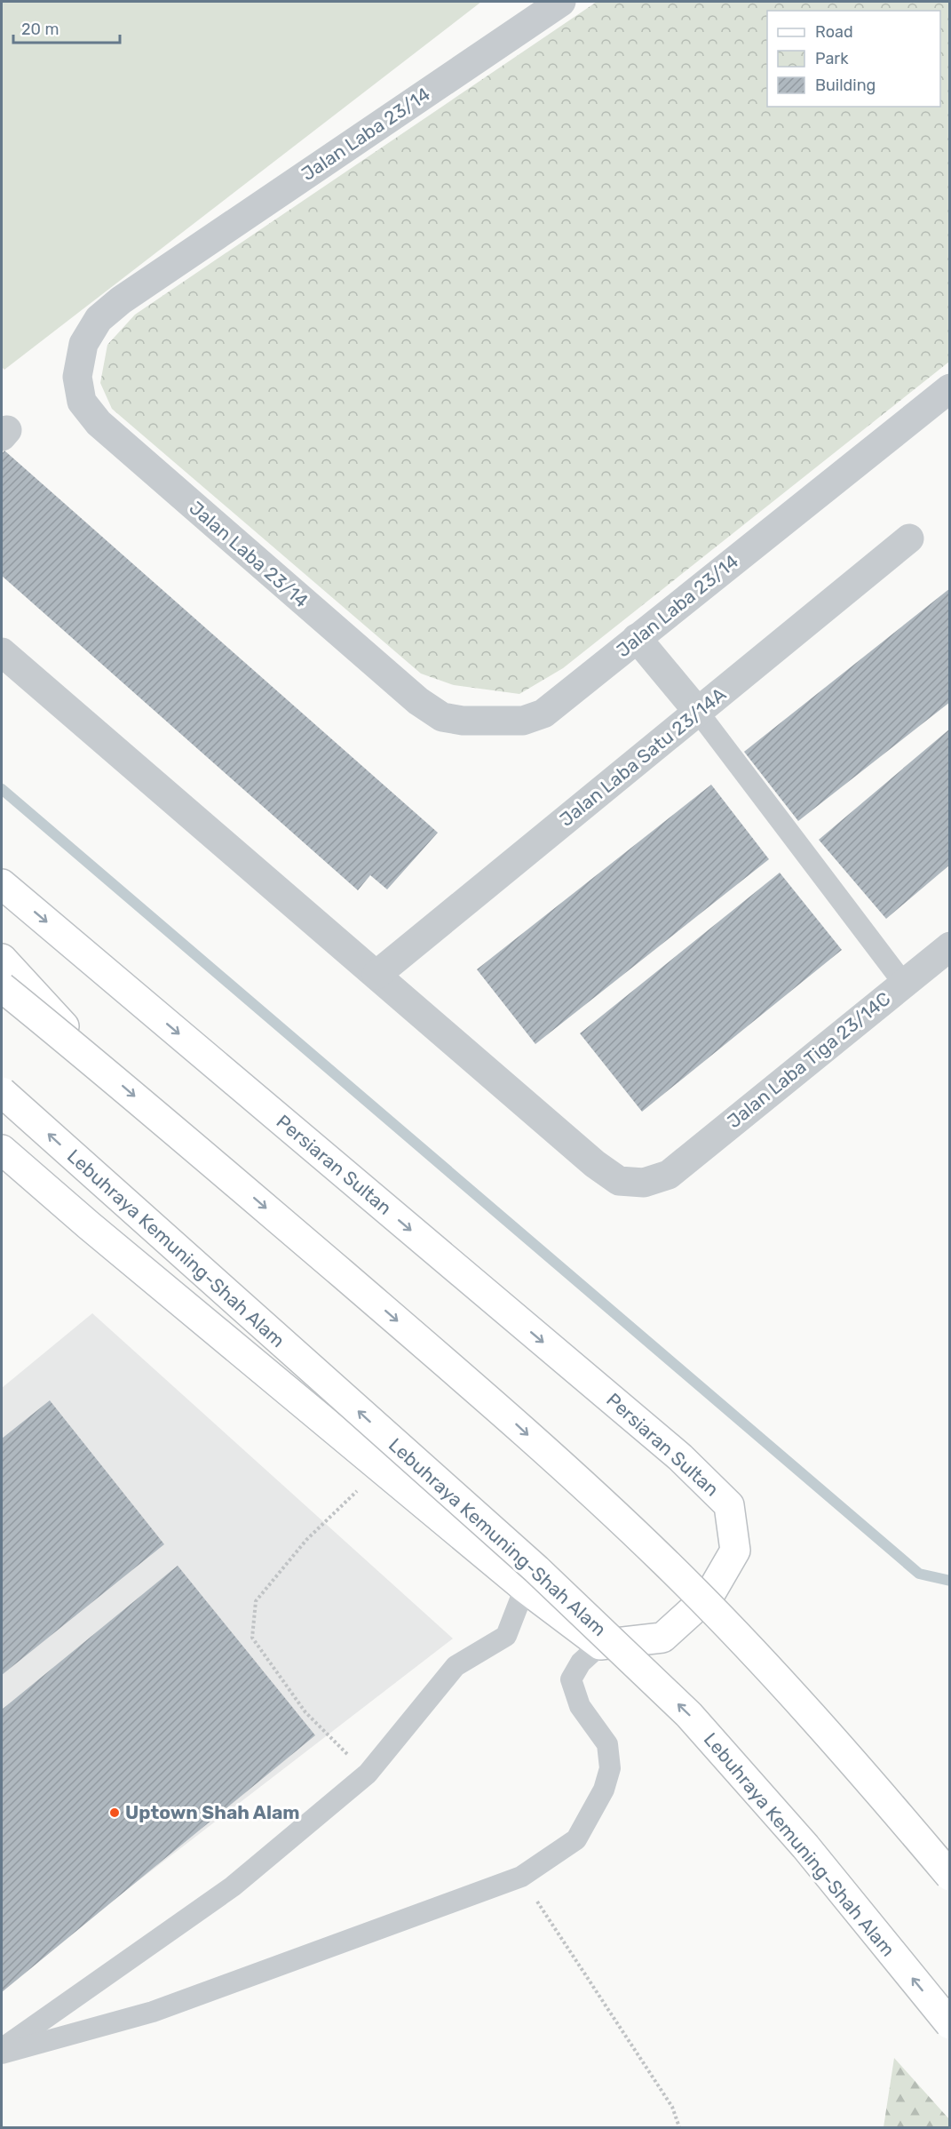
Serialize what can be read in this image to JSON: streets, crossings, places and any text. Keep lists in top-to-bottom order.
{
  "streets": {
    "main road": ["Persiaran Sultan", "Lebuhraya Kemuning-Shah Alam"],
    "street": ["Jalan Laba 23/14", "Jalan Laba Satu 23/14A", "Jalan Laba Tiga 23/14C"]
  },
  "crossings": [
    ["Jalan Laba Satu 23/14A", "Jalan Laba Tiga 23/14C"]
  ],
  "places": ["Uptown Shah Alam"],
  "legend": ["Road", "Park", "Building"],
  "scale_bar": "20 m"
}
